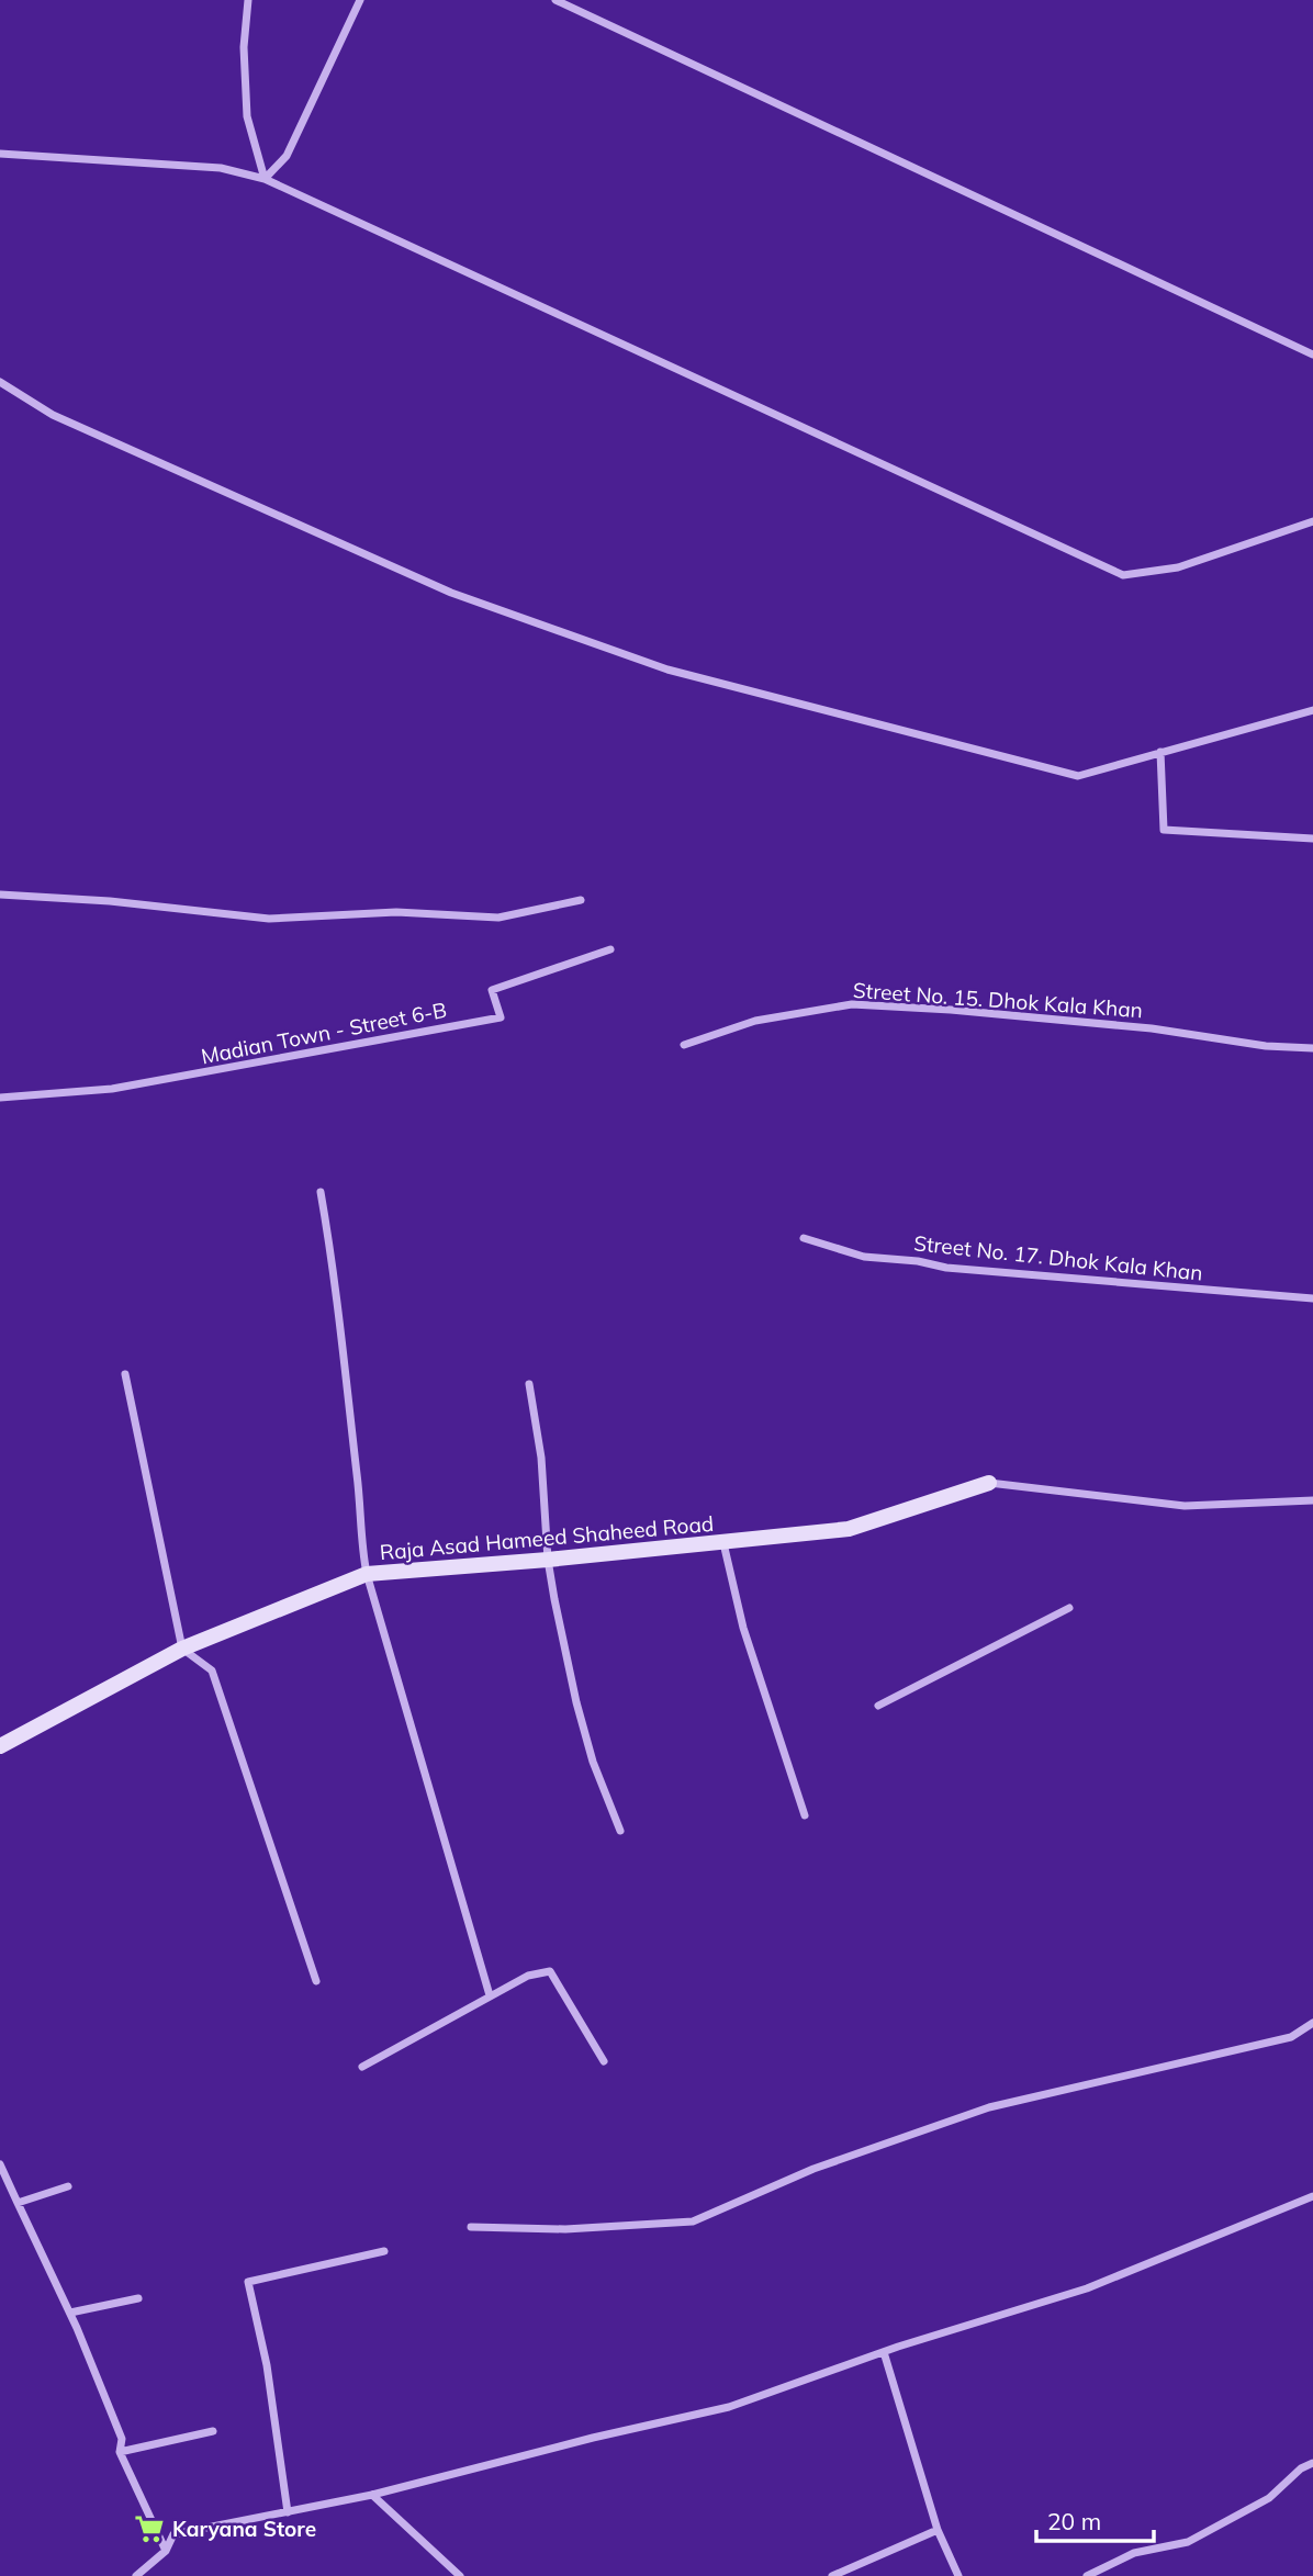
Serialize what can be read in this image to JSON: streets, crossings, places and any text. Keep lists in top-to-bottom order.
{
  "streets": {
    "street": [
      "Street No. 15. Dhok Kala Khan",
      "Madian Town - Street 6-B",
      "Street No. 17. Dhok Kala Khan",
      "Raja Asad Hameed Shaheed Road"
    ]
  },
  "places": {
    "supermarket": ["Karyana Store"]
  },
  "scale_bar": "20 m"
}
